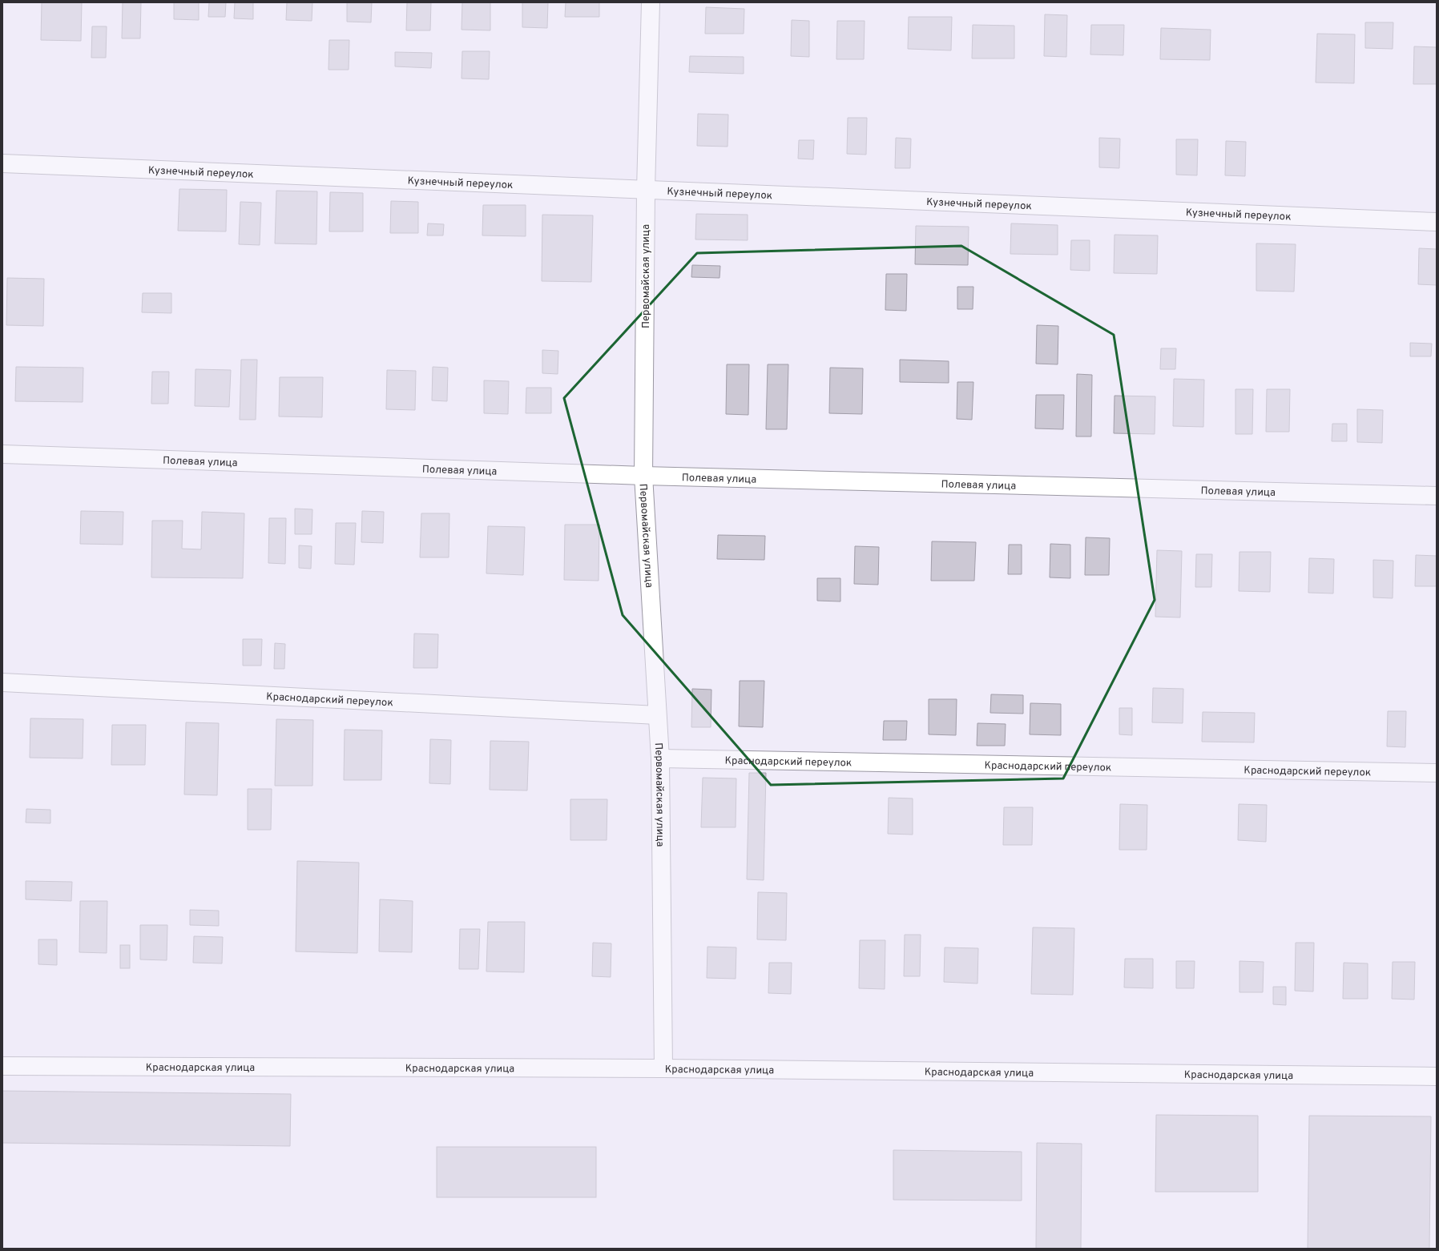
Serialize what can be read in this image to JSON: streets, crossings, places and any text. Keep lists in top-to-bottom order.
{
  "streets": {
    "street": [
      "Кузнечный переулок",
      "Первомайская улица",
      "Полевая улица",
      "Краснодарский переулок",
      "Краснодарская улица"
    ]
  },
  "crossings": [
    ["Кузнечный переулок", "Первомайская улица"],
    ["Первомайская улица", "Полевая улица"],
    ["Первомайская улица", "Краснодарский переулок"],
    ["Первомайская улица", "Краснодарская улица"]
  ]
}
